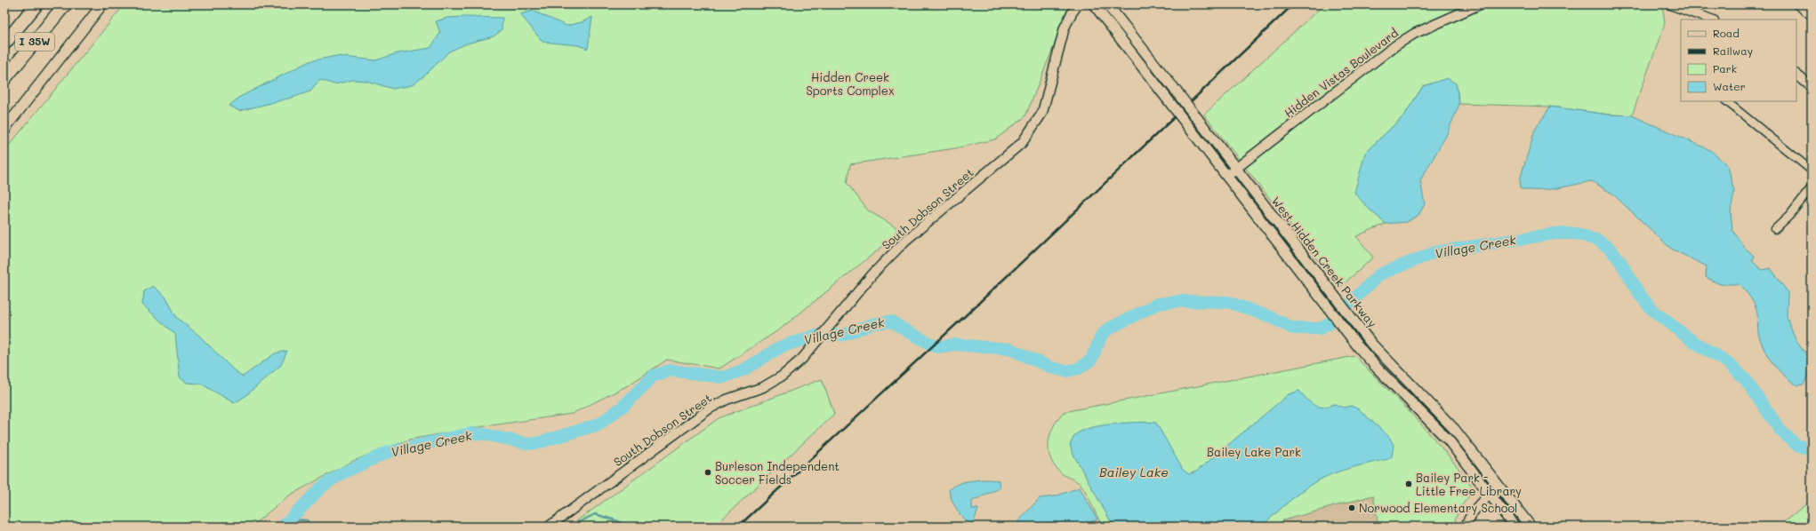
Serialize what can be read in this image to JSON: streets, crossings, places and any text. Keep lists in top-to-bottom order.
{
  "streets": {
    "highway": ["I 35W"],
    "main road": ["West Hidden Creek Parkway"],
    "street": ["Hidden Vistas Boulevard", "South Dobson Street"]
  },
  "crossings": [
    ["Hidden Vistas Boulevard", "West Hidden Creek Parkway"]
  ],
  "water": ["Village Creek", "Bailey Lake"],
  "parks": ["Hidden Creek Sports Complex", "Bailey Lake Park"],
  "places": ["Burleson Independent Soccer Fields", "Bailey Park - Little Free Library", "Norwood Elementary School"],
  "legend": [
    "Road",
    "Railway",
    "Park",
    "Water"
  ]
}
